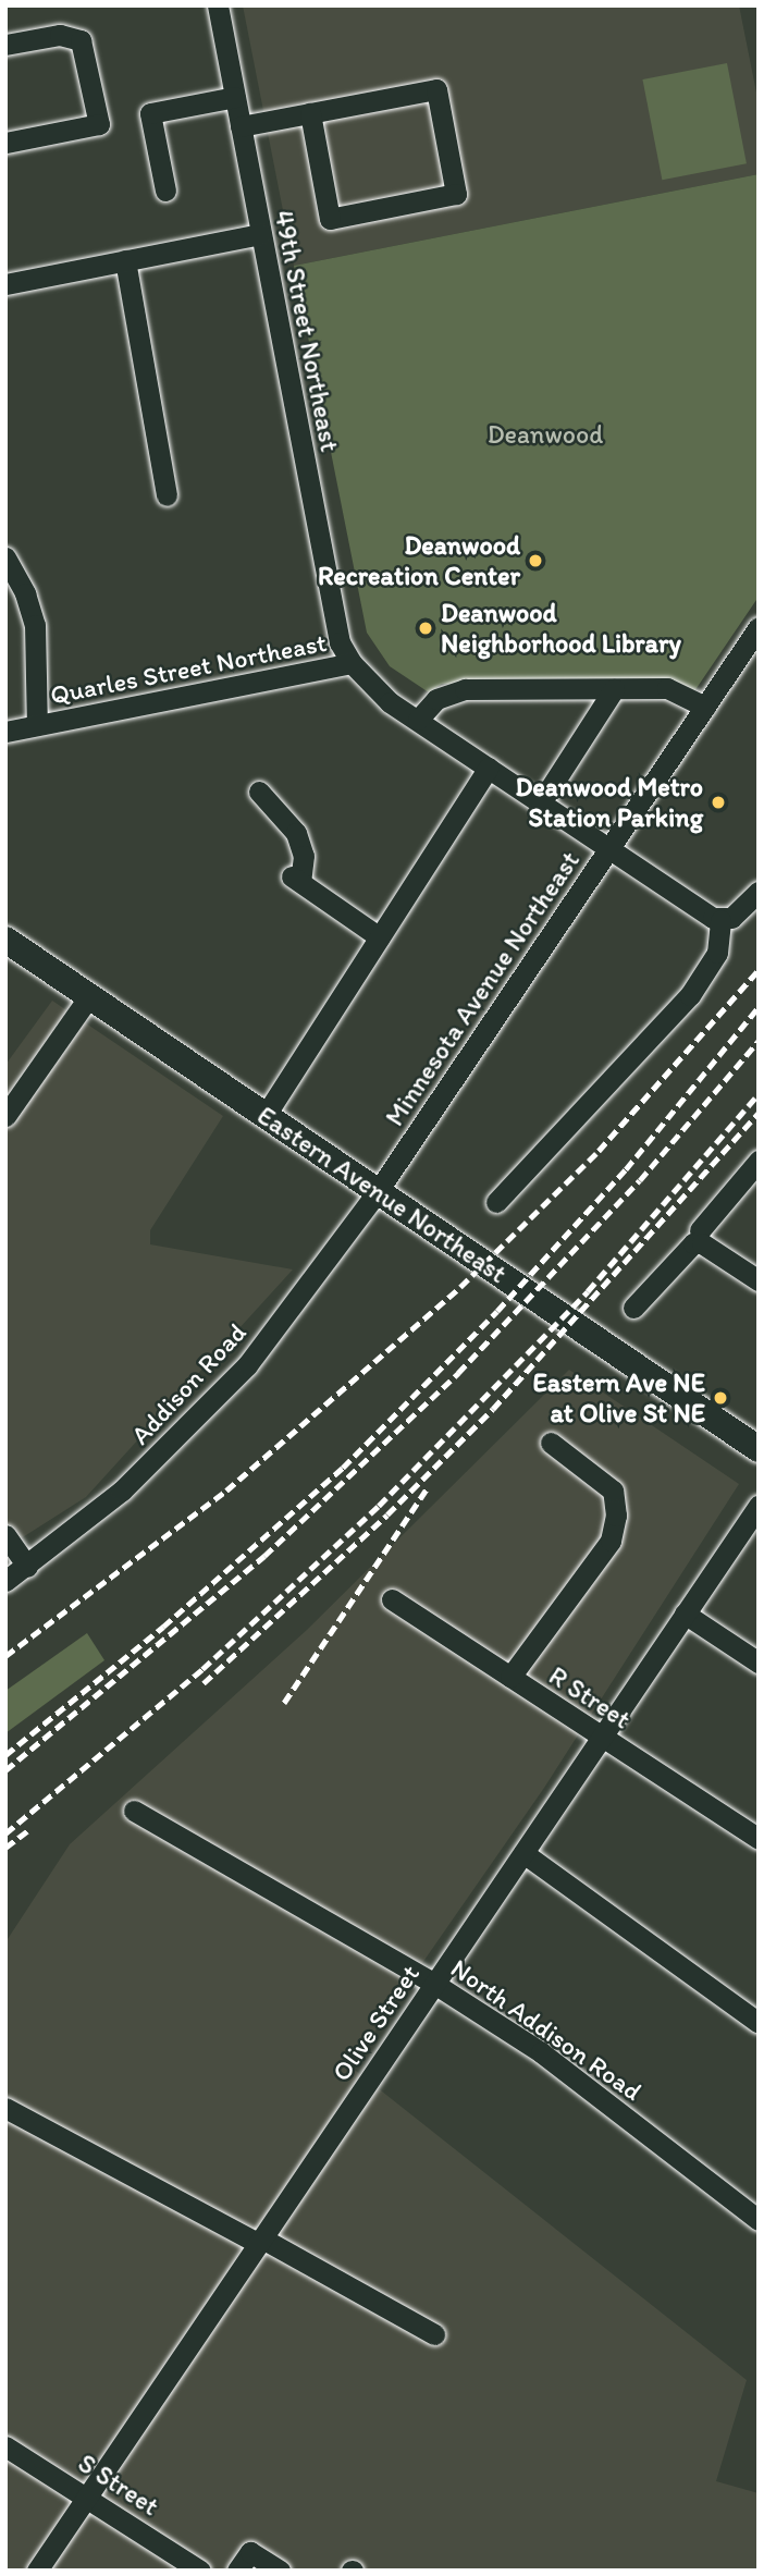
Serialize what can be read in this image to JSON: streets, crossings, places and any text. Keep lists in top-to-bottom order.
{
  "streets": {
    "main road": ["Eastern Avenue Northeast"],
    "street": [
      "49th Street Northeast",
      "Quarles Street Northeast",
      "Minnesota Avenue Northeast",
      "Addison Road",
      "R Street",
      "Olive Street",
      "North Addison Road",
      "S Street"
    ]
  },
  "crossings": [
    ["49th Street Northeast", "Quarles Street Northeast"],
    ["Quarles Street Northeast", "Minnesota Avenue Northeast"],
    ["Minnesota Avenue Northeast", "Eastern Avenue Northeast"],
    ["Minnesota Avenue Northeast", "Addison Road"],
    ["Eastern Avenue Northeast", "Addison Road"],
    ["R Street", "Olive Street"],
    ["Olive Street", "North Addison Road"],
    ["Olive Street", "S Street"]
  ],
  "parks": ["Deanwood"],
  "places": [
    "Deanwood Recreation Center",
    "Deanwood Neighborhood Library",
    "Deanwood Metro Station Parking",
    "Eastern Ave NE at Olive St NE"
  ]
}
